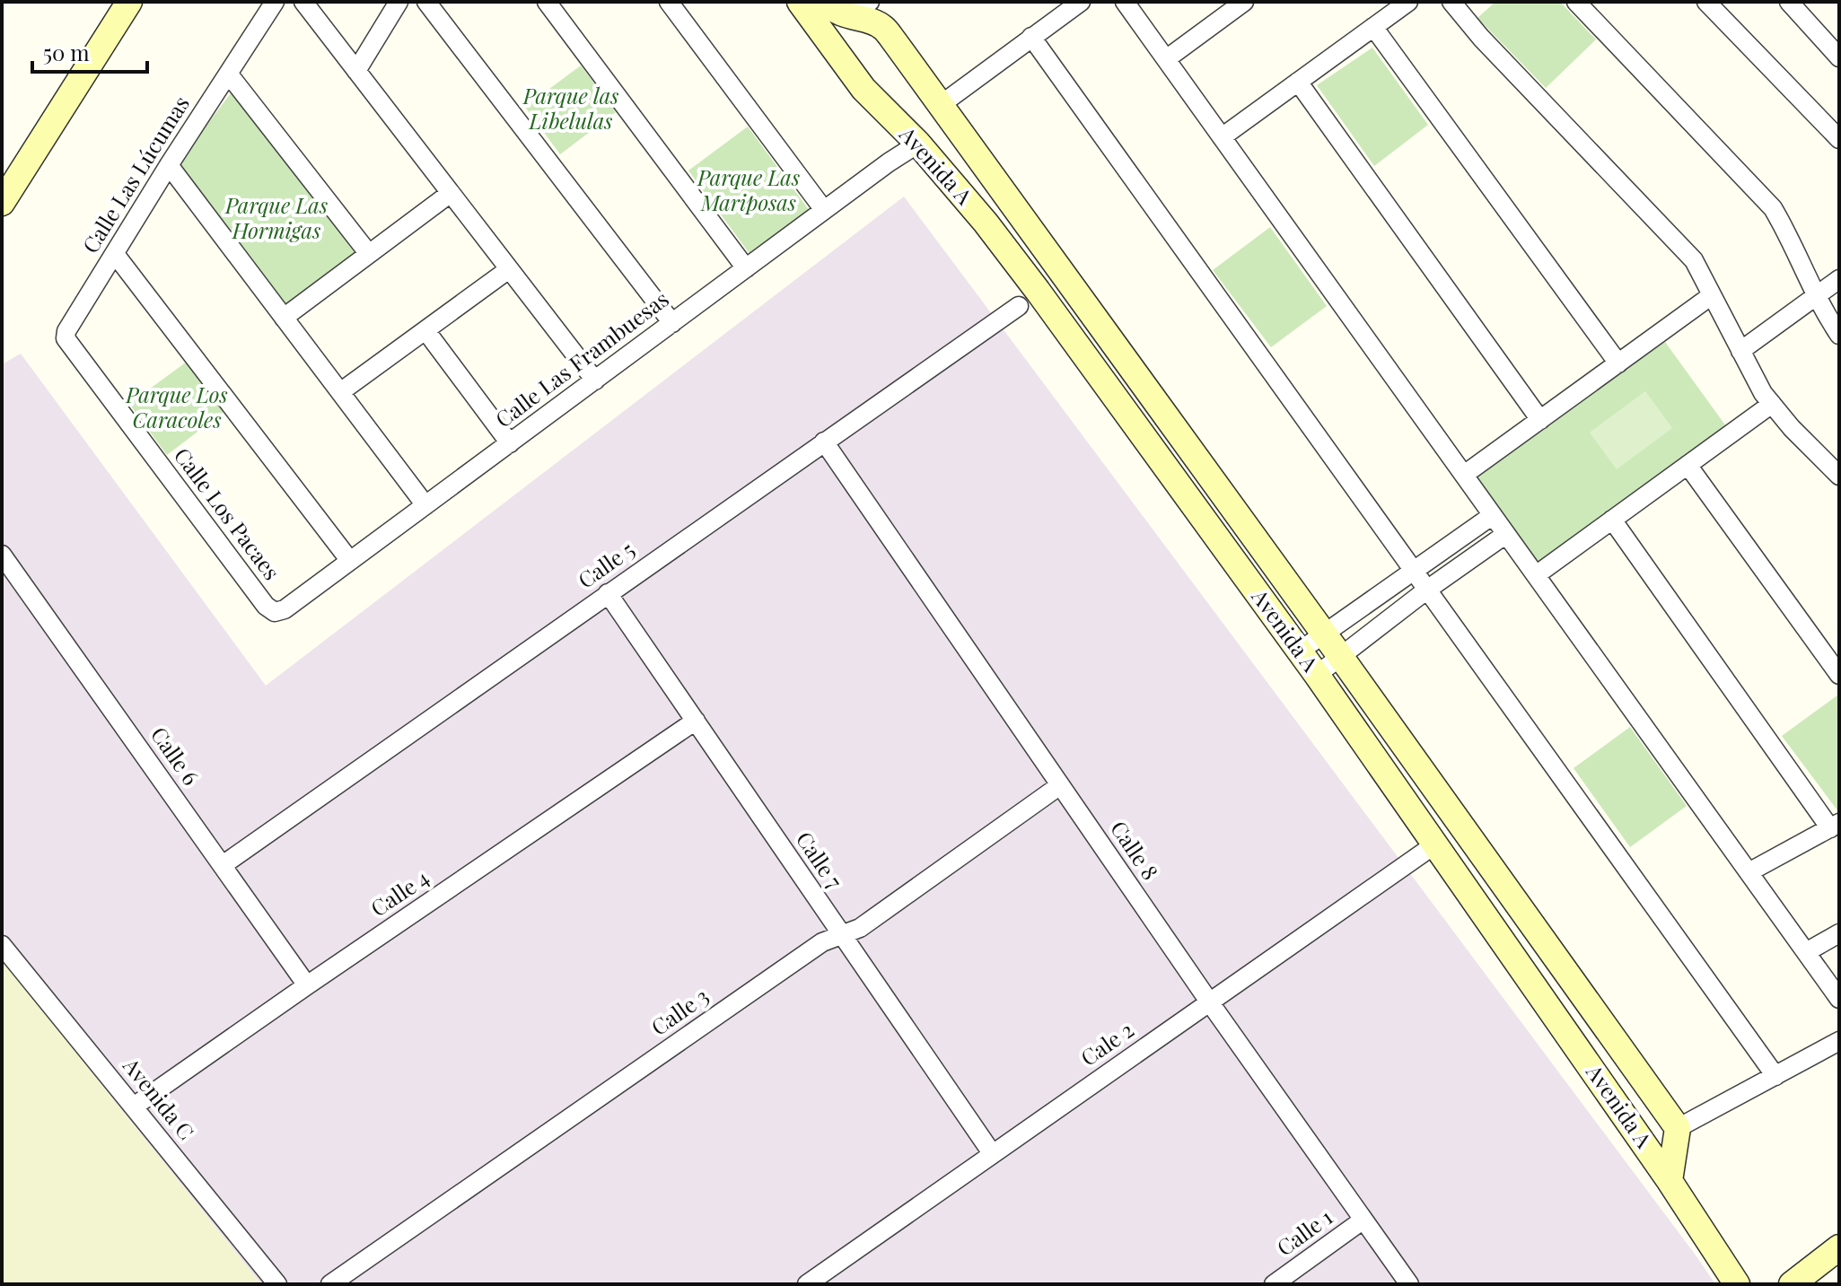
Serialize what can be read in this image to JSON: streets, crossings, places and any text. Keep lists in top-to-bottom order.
{
  "streets": {
    "street": [
      "Avenida A",
      "Calle Las Lúcumas",
      "Calle Las Frambuesas",
      "Calle Los Pacaes",
      "Calle 5",
      "Calle 6",
      "Calle 8",
      "Calle 7",
      "Calle 4",
      "Calle 3",
      "Cale 2",
      "Avenida C",
      "Calle 1"
    ]
  },
  "crossings": [
    ["Avenida A", "Calle Las Frambuesas"],
    ["Avenida A", "Cale 2"],
    ["Calle Las Lúcumas", "Calle Los Pacaes"],
    ["Calle Las Frambuesas", "Calle Los Pacaes"],
    ["Calle 5", "Calle 6"],
    ["Calle 5", "Calle 8"],
    ["Calle 5", "Calle 7"],
    ["Calle 6", "Calle 4"],
    ["Calle 8", "Calle 3"],
    ["Calle 8", "Cale 2"],
    ["Calle 8", "Calle 1"],
    ["Calle 7", "Calle 4"],
    ["Calle 7", "Calle 3"],
    ["Calle 7", "Cale 2"],
    ["Calle 4", "Avenida C"]
  ],
  "parks": [
    "Parque las Libelulas",
    "Parque Las Mariposas",
    "Parque Las Hormigas",
    "Parque Los Caracoles"
  ],
  "scale_bar": "50 m"
}
